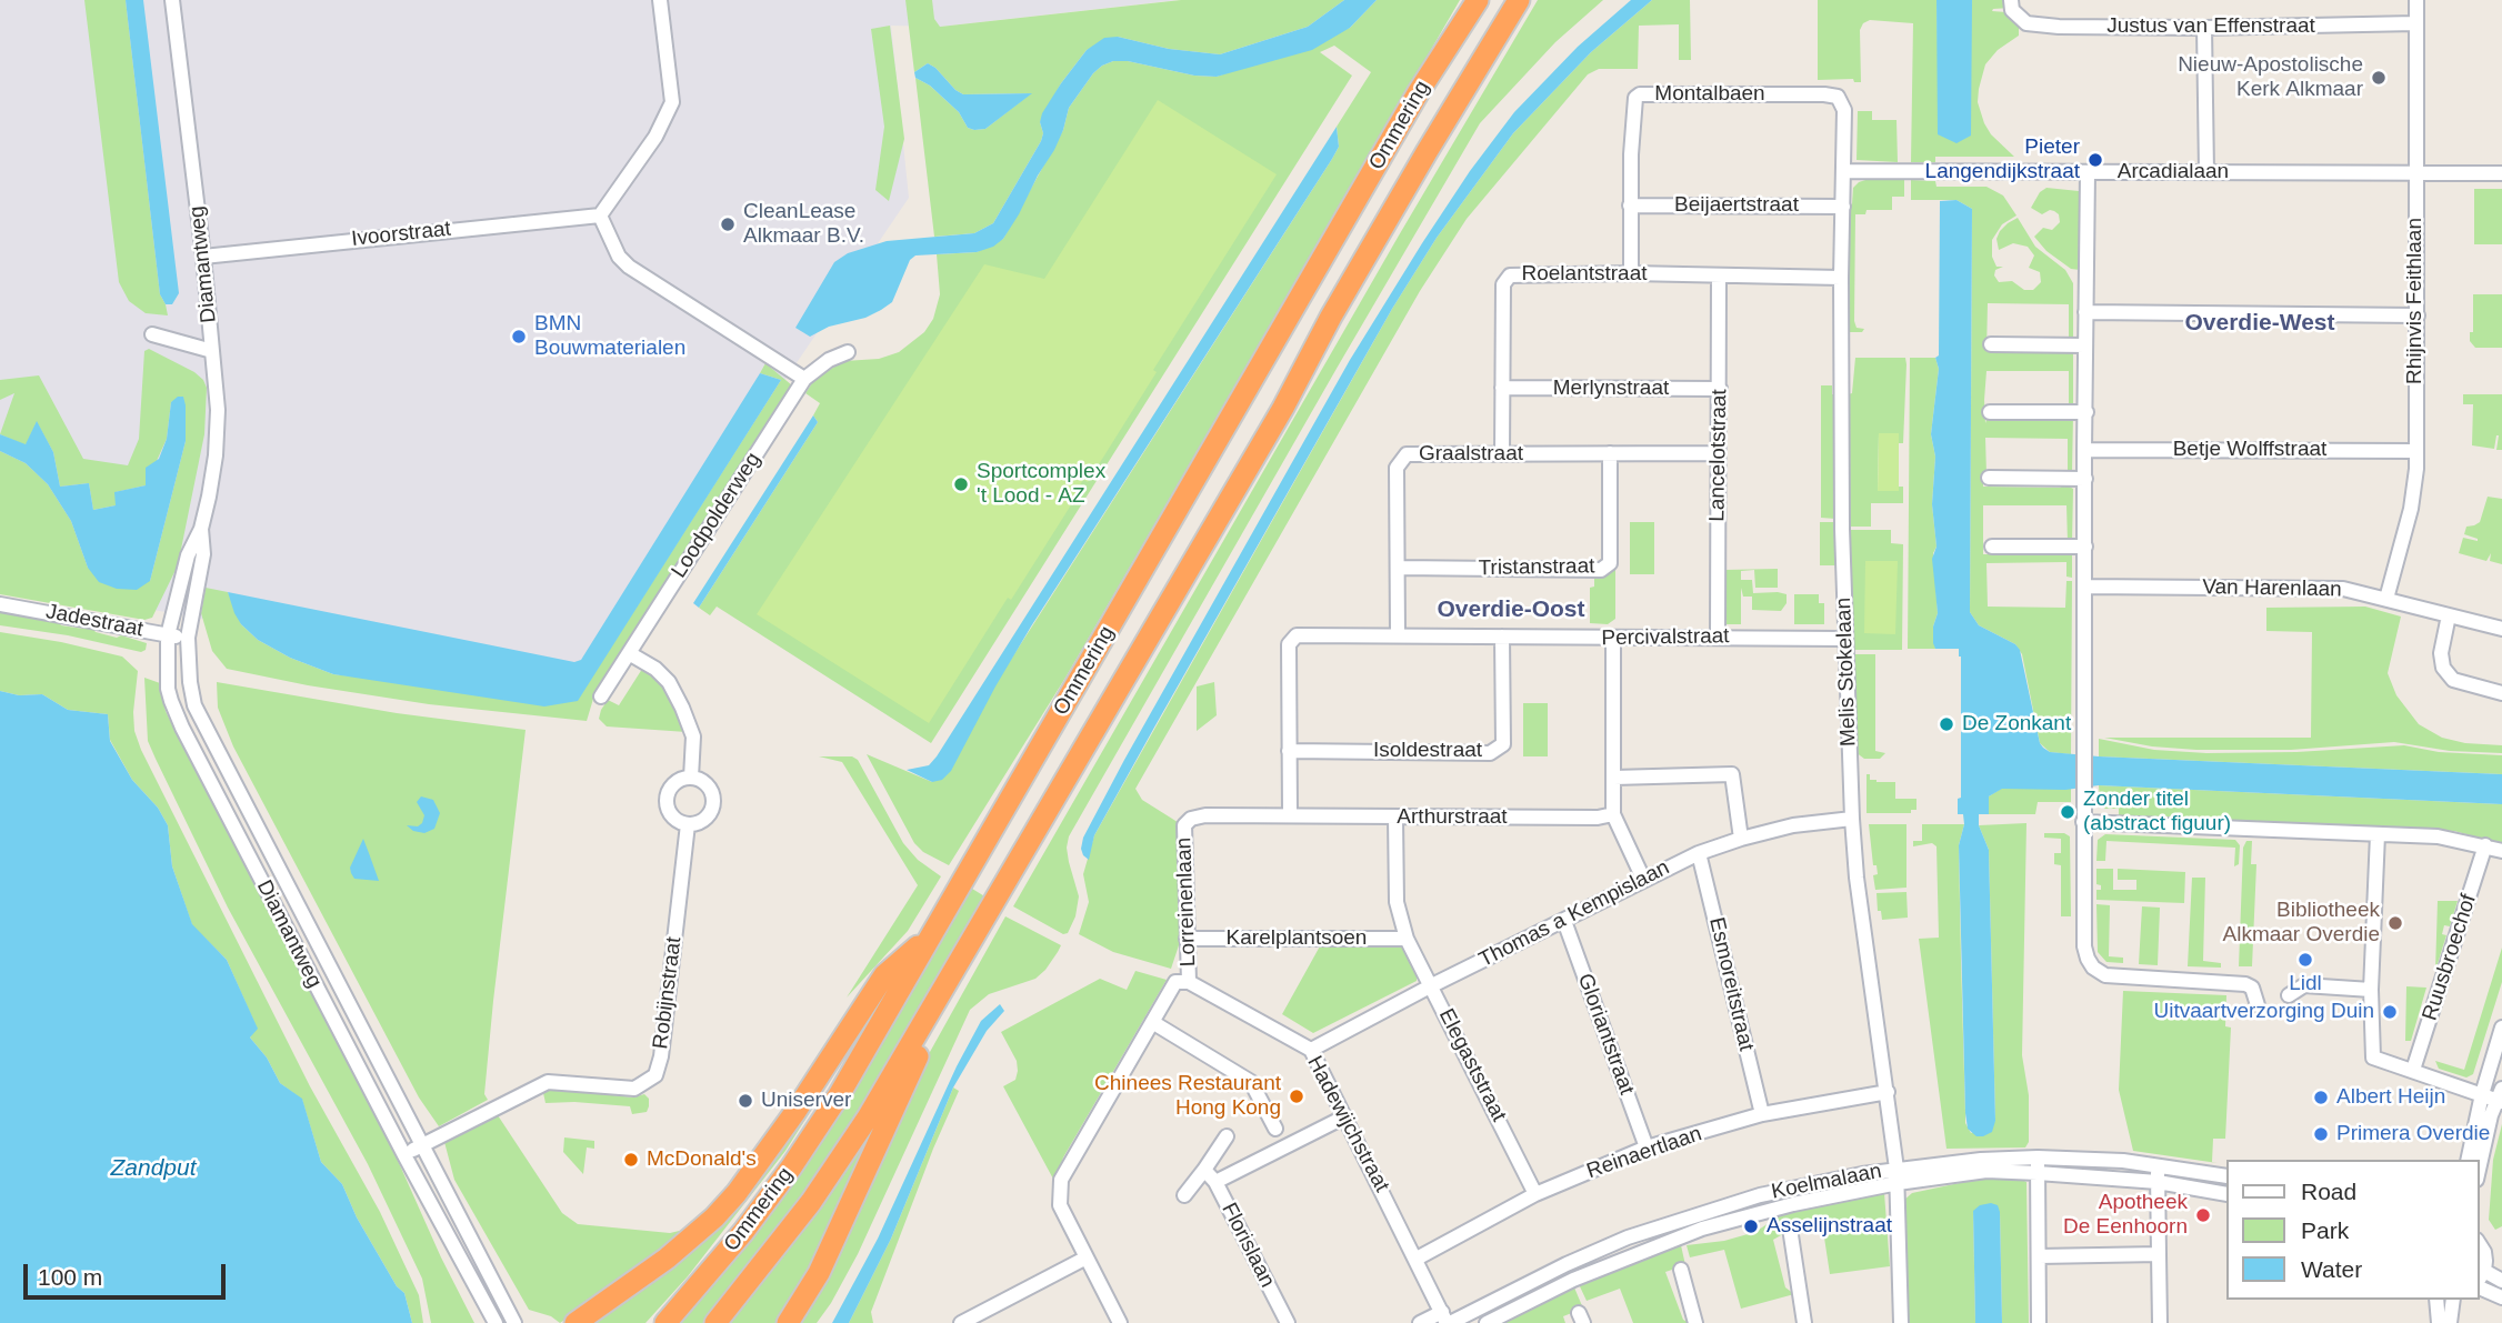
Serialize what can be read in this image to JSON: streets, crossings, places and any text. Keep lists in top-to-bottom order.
{
  "streets": {
    "highway": ["Ommering"],
    "street": [
      "Justus van Effenstraat",
      "Montalbaen",
      "Arcadialaan",
      "Beijaertstraat",
      "Ivoorstraat",
      "Diamantweg",
      "Roelantstraat",
      "Rhijnvis Feithlaan",
      "Merlynstraat",
      "Betje Wolffstraat",
      "Graalstraat",
      "Lancelotstraat",
      "Loodpolderweg",
      "Tristanstraat",
      "Van Harenlaan",
      "Jadestraat",
      "Percivalstraat",
      "Melis Stokelaan",
      "Isoldestraat",
      "Arthurstraat",
      "Lorreinenlaan",
      "Thomas a Kempislaan",
      "Karelplantsoen",
      "Ruusbroechof",
      "Esmoreitstraat",
      "Robijnstraat",
      "Gloriantstraat",
      "Elegaststraat",
      "Hadewijchstraat",
      "Reinaertlaan",
      "Koelmalaan",
      "Florislaan"
    ]
  },
  "crossings": [
    ["Justus van Effenstraat", "Rhijnvis Feithlaan"],
    ["Montalbaen", "Arcadialaan"],
    ["Montalbaen", "Beijaertstraat"],
    ["Montalbaen", "Roelantstraat"],
    ["Montalbaen", "Melis Stokelaan"],
    ["Arcadialaan", "Rhijnvis Feithlaan"],
    ["Arcadialaan", "Melis Stokelaan"],
    ["Beijaertstraat", "Melis Stokelaan"],
    ["Ivoorstraat", "Diamantweg"],
    ["Diamantweg", "Jadestraat"],
    ["Diamantweg", "Robijnstraat"],
    ["Roelantstraat", "Merlynstraat"],
    ["Roelantstraat", "Graalstraat"],
    ["Roelantstraat", "Lancelotstraat"],
    ["Roelantstraat", "Melis Stokelaan"],
    ["Rhijnvis Feithlaan", "Betje Wolffstraat"],
    ["Rhijnvis Feithlaan", "Van Harenlaan"],
    ["Merlynstraat", "Lancelotstraat"],
    ["Graalstraat", "Lancelotstraat"],
    ["Graalstraat", "Tristanstraat"],
    ["Graalstraat", "Percivalstraat"],
    ["Lancelotstraat", "Percivalstraat"],
    ["Percivalstraat", "Melis Stokelaan"],
    ["Percivalstraat", "Isoldestraat"],
    ["Percivalstraat", "Arthurstraat"],
    ["Percivalstraat", "Lorreinenlaan"],
    ["Melis Stokelaan", "Thomas a Kempislaan"],
    ["Melis Stokelaan", "Reinaertlaan"],
    ["Melis Stokelaan", "Koelmalaan"],
    ["Arthurstraat", "Lorreinenlaan"],
    ["Arthurstraat", "Elegaststraat"],
    ["Lorreinenlaan", "Karelplantsoen"],
    ["Lorreinenlaan", "Hadewijchstraat"],
    ["Thomas a Kempislaan", "Esmoreitstraat"],
    ["Thomas a Kempislaan", "Gloriantstraat"],
    ["Thomas a Kempislaan", "Elegaststraat"],
    ["Thomas a Kempislaan", "Hadewijchstraat"],
    ["Karelplantsoen", "Elegaststraat"],
    ["Esmoreitstraat", "Reinaertlaan"],
    ["Gloriantstraat", "Reinaertlaan"],
    ["Elegaststraat", "Reinaertlaan"],
    ["Hadewijchstraat", "Reinaertlaan"],
    ["Hadewijchstraat", "Koelmalaan"]
  ],
  "districts": ["Overdie-West", "Overdie-Oost"],
  "water": ["Zandput"],
  "places": [
    "Nieuw-Apostolische Kerk Alkmaar",
    "Pieter Langendijkstraat",
    "CleanLease Alkmaar B.V.",
    "BMN Bouwmaterialen",
    "Sportcomplex 't Lood - AZ",
    "De Zonkant",
    "Zonder titel (abstract figuur)",
    "Bibliotheek Alkmaar Overdie",
    "Lidl",
    "Uitvaartverzorging Duin",
    "Chinees Restaurant Hong Kong",
    "Albert Heijn",
    "Uniserver",
    "Primera Overdie",
    "McDonald's",
    "Apotheek De Eenhoorn",
    "Asselijnstraat"
  ],
  "legend": ["Road", "Park", "Water"],
  "scale_bar": "100 m"
}
